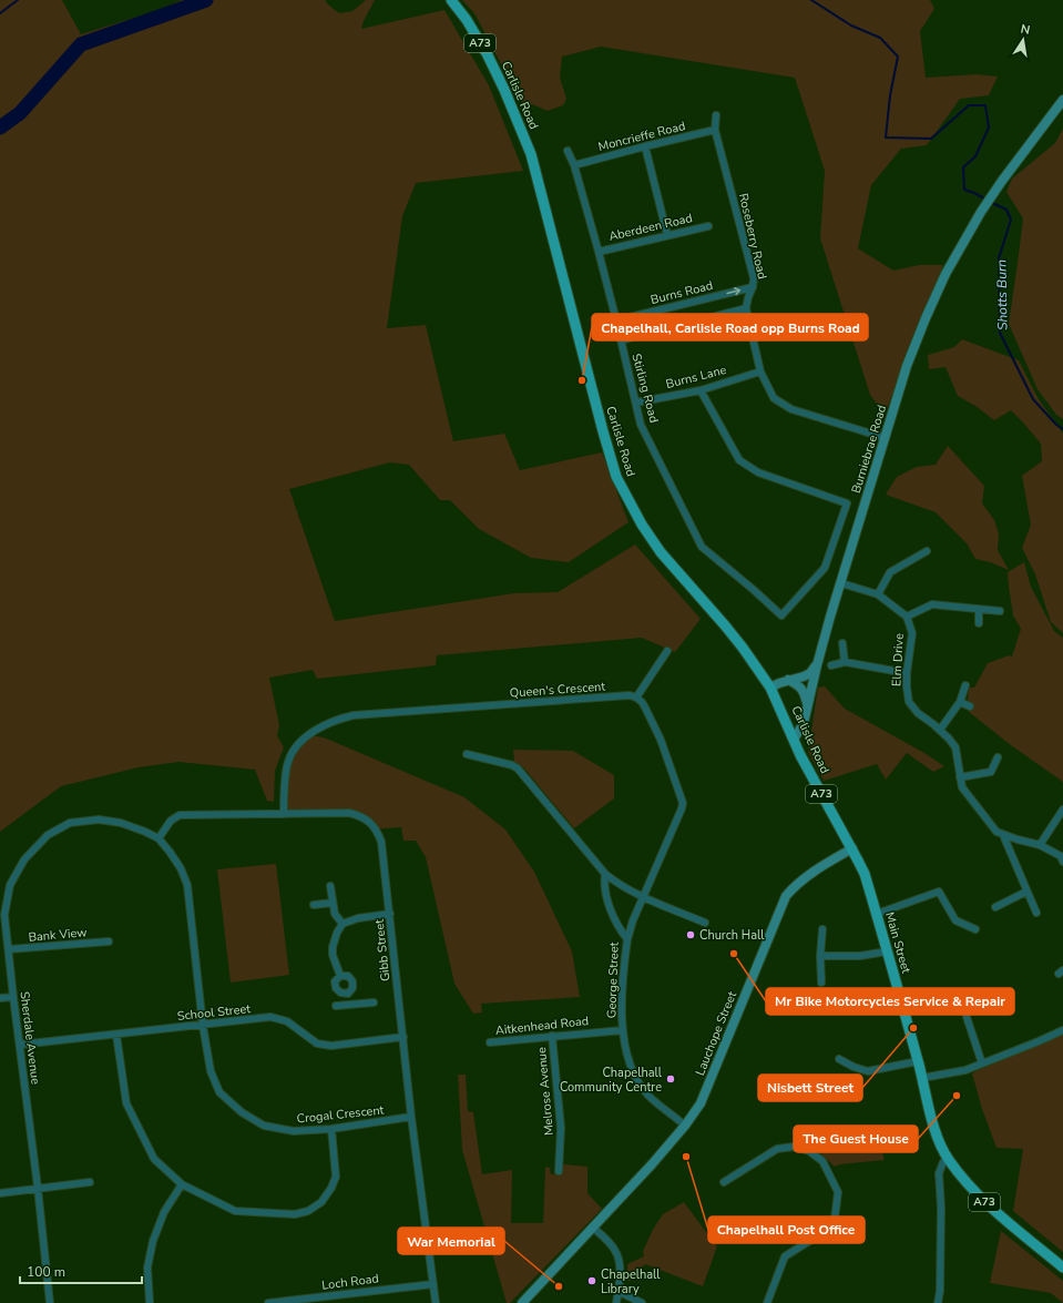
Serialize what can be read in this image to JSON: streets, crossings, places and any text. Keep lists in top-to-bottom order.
{
  "streets": {
    "main road": ["A73", "Carlisle Road", "Main Street"],
    "street": [
      "Moncrieffe Road",
      "Aberdeen Road",
      "Roseberry Road",
      "Burns Road",
      "Burns Lane",
      "Stirling Road",
      "Burniebrae Road",
      "Elm Drive",
      "Queen's Crescent",
      "Bank View",
      "Gibb Street",
      "George Street",
      "School Street",
      "Aitkenhead Road",
      "Lauchope Street",
      "Sherdale Avenue",
      "Melrose Avenue",
      "Crogal Crescent",
      "Loch Road"
    ]
  },
  "crossings": [
    ["A73", "Main Street"],
    ["Carlisle Road", "Burniebrae Road"],
    ["Carlisle Road", "Main Street"],
    ["Carlisle Road", "Lauchope Street"],
    ["Moncrieffe Road", "Roseberry Road"],
    ["Moncrieffe Road", "Stirling Road"],
    ["Aberdeen Road", "Stirling Road"],
    ["Roseberry Road", "Burns Road"],
    ["Burns Road", "Stirling Road"],
    ["Burns Lane", "Stirling Road"],
    ["Burniebrae Road", "Elm Drive"],
    ["Queen's Crescent", "Gibb Street"],
    ["Bank View", "Sherdale Avenue"],
    ["Main Street", "Lauchope Street"],
    ["Gibb Street", "School Street"],
    ["Gibb Street", "Sherdale Avenue"],
    ["Gibb Street", "Crogal Crescent"],
    ["Gibb Street", "Loch Road"],
    ["George Street", "Aitkenhead Road"],
    ["George Street", "Lauchope Street"],
    ["School Street", "Sherdale Avenue"],
    ["School Street", "Crogal Crescent"],
    ["Aitkenhead Road", "Melrose Avenue"],
    ["Sherdale Avenue", "Crogal Crescent"]
  ],
  "water": ["Shotts Burn"],
  "places": [
    "Chapelhall, Carlisle Road opp Burns Road",
    "Church Hall",
    "Mr Bike Motorcycles Service & Repair",
    "Nisbett Street",
    "Chapelhall Community Centre",
    "The Guest House",
    "Chapelhall Post Office",
    "Chapelhall Library",
    "War Memorial"
  ],
  "scale_bar": "100 m",
  "north": "top"
}
